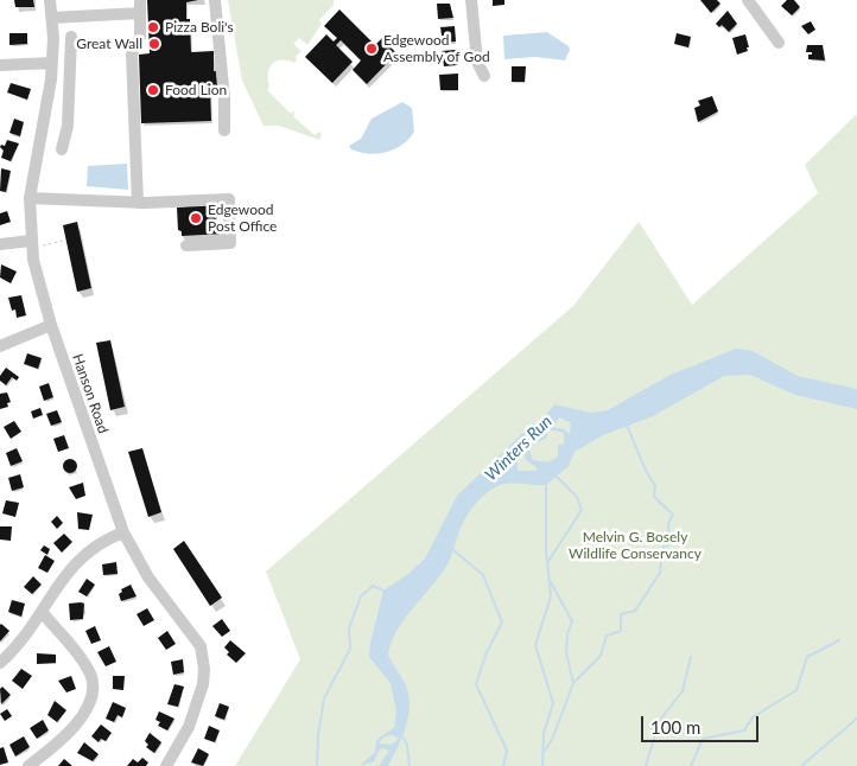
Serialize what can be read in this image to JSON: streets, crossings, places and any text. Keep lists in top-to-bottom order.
{
  "streets": {
    "street": ["Hanson Road"]
  },
  "water": ["Winters Run"],
  "parks": ["Melvin G. Bosely Wildlife Conservancy"],
  "places": [
    "Pizza Boli's",
    "Great Wall",
    "Edgewood Assembly of God",
    "Food Lion",
    "Edgewood Post Office"
  ],
  "scale_bar": "100 m"
}
